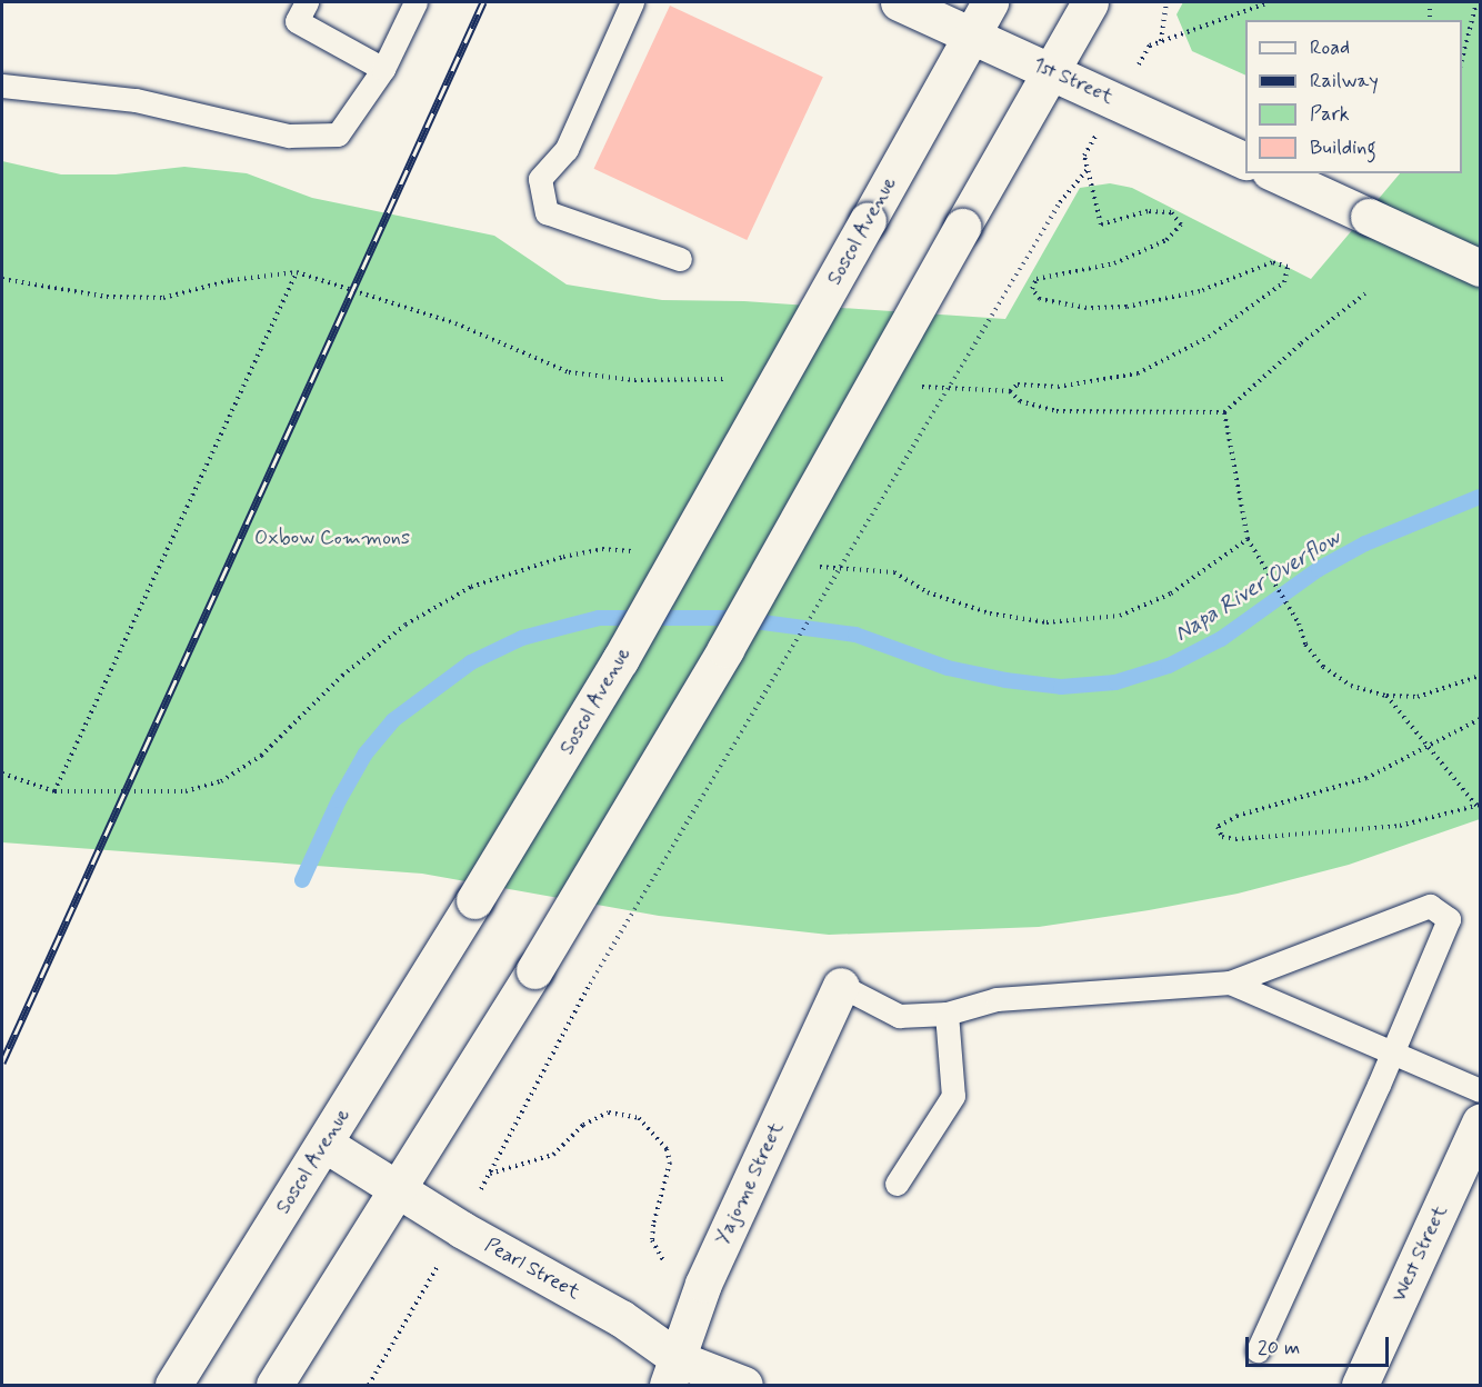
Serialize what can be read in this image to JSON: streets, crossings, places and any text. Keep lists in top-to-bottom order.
{
  "streets": {
    "main road": [
      "1st Street",
      "Soscol Avenue",
      "Yajome Street",
      "West Street",
      "Pearl Street"
    ]
  },
  "crossings": [
    ["1st Street", "Soscol Avenue"],
    ["Soscol Avenue", "Pearl Street"],
    ["Yajome Street", "Pearl Street"]
  ],
  "water": ["Napa River Overflow"],
  "parks": ["Oxbow Commons"],
  "legend": [
    "Road",
    "Railway",
    "Park",
    "Building"
  ],
  "scale_bar": "20 m"
}
